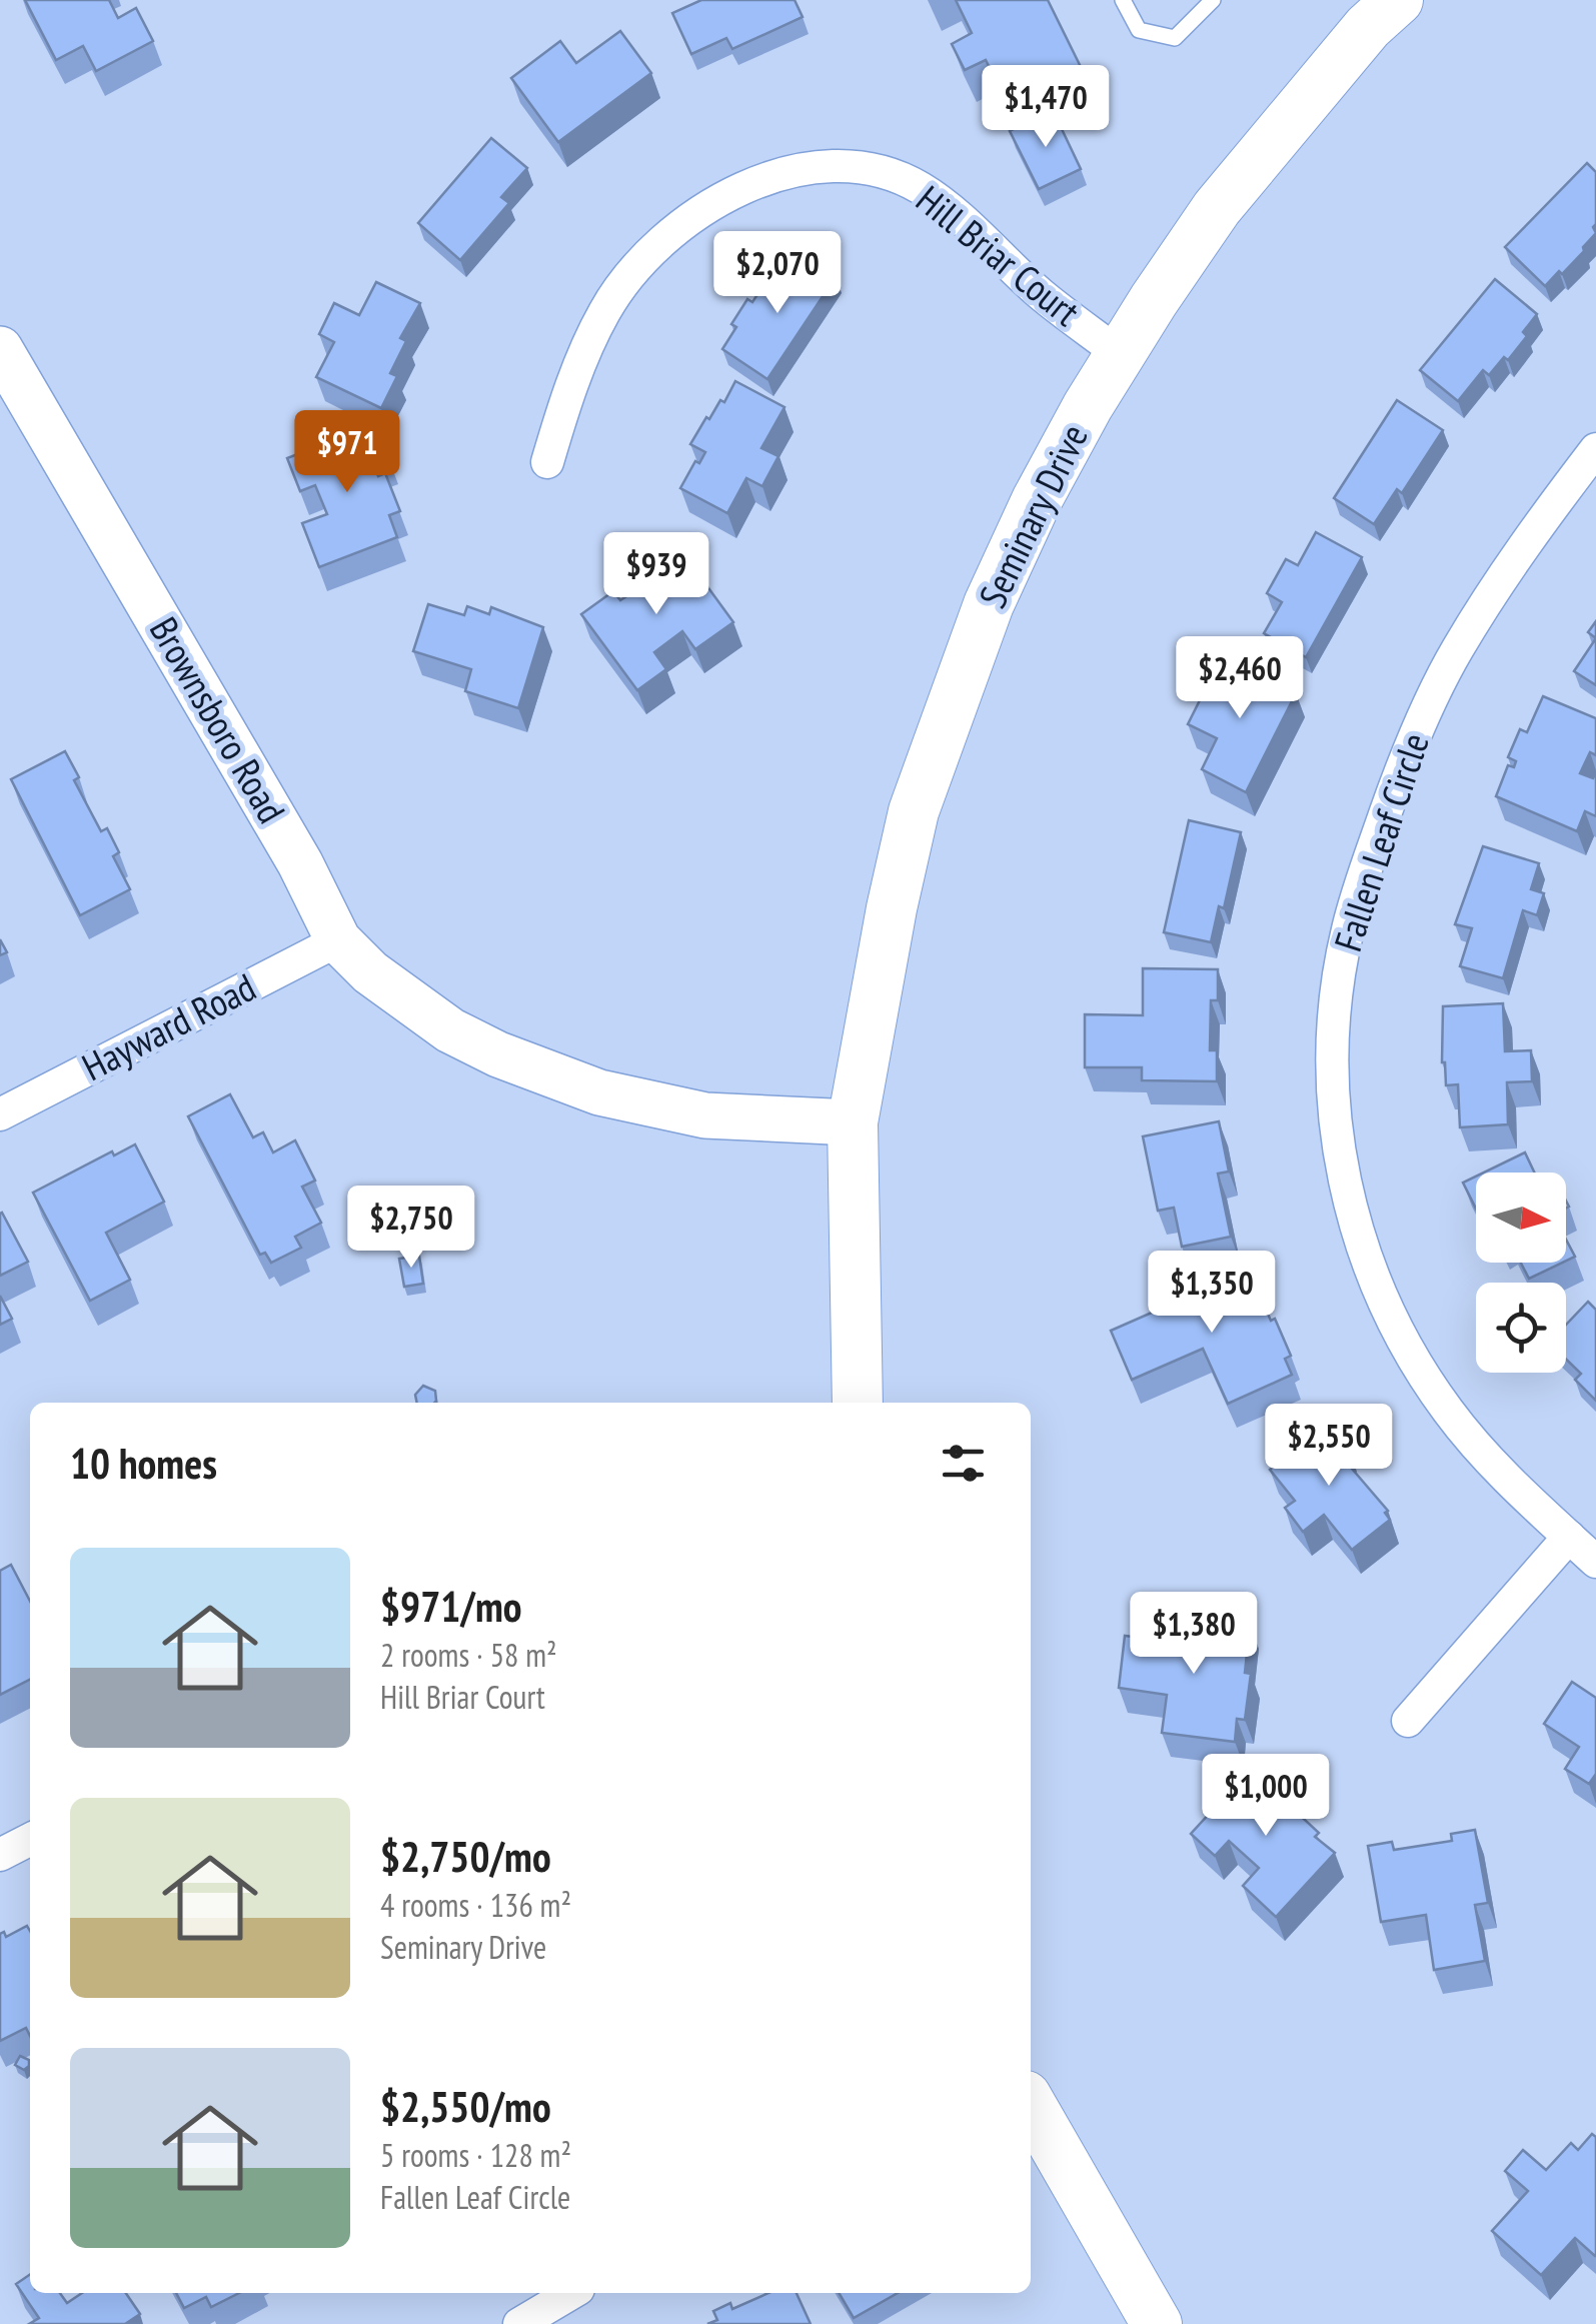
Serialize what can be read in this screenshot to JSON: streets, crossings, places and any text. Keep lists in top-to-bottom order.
{
  "streets": {
    "main road": ["Seminary Drive"],
    "street": [
      "Hill Briar Court",
      "Brownsboro Road",
      "Fallen Leaf Circle",
      "Hayward Road"
    ]
  },
  "crossings": [
    ["Hill Briar Court", "Seminary Drive"],
    ["Seminary Drive", "Brownsboro Road"],
    ["Brownsboro Road", "Hayward Road"]
  ],
  "north": "right",
  "page": {
    "price": [
      "$1,470",
      "$2,070",
      "$971",
      "$939",
      "$2,460",
      "$2,750",
      "$1,350",
      "$2,550",
      "$1,380",
      "$1,000"
    ],
    "heading": "10 homes",
    "list": [
      {
        "name": "$971/mo",
        "note": "2 rooms · 58 m² · Hill Briar Court"
      },
      {
        "name": "$2,750/mo",
        "note": "4 rooms · 136 m² · Seminary Drive"
      },
      {
        "name": "$2,550/mo",
        "note": "5 rooms · 128 m² · Fallen Leaf Circle"
      }
    ]
  }
}
